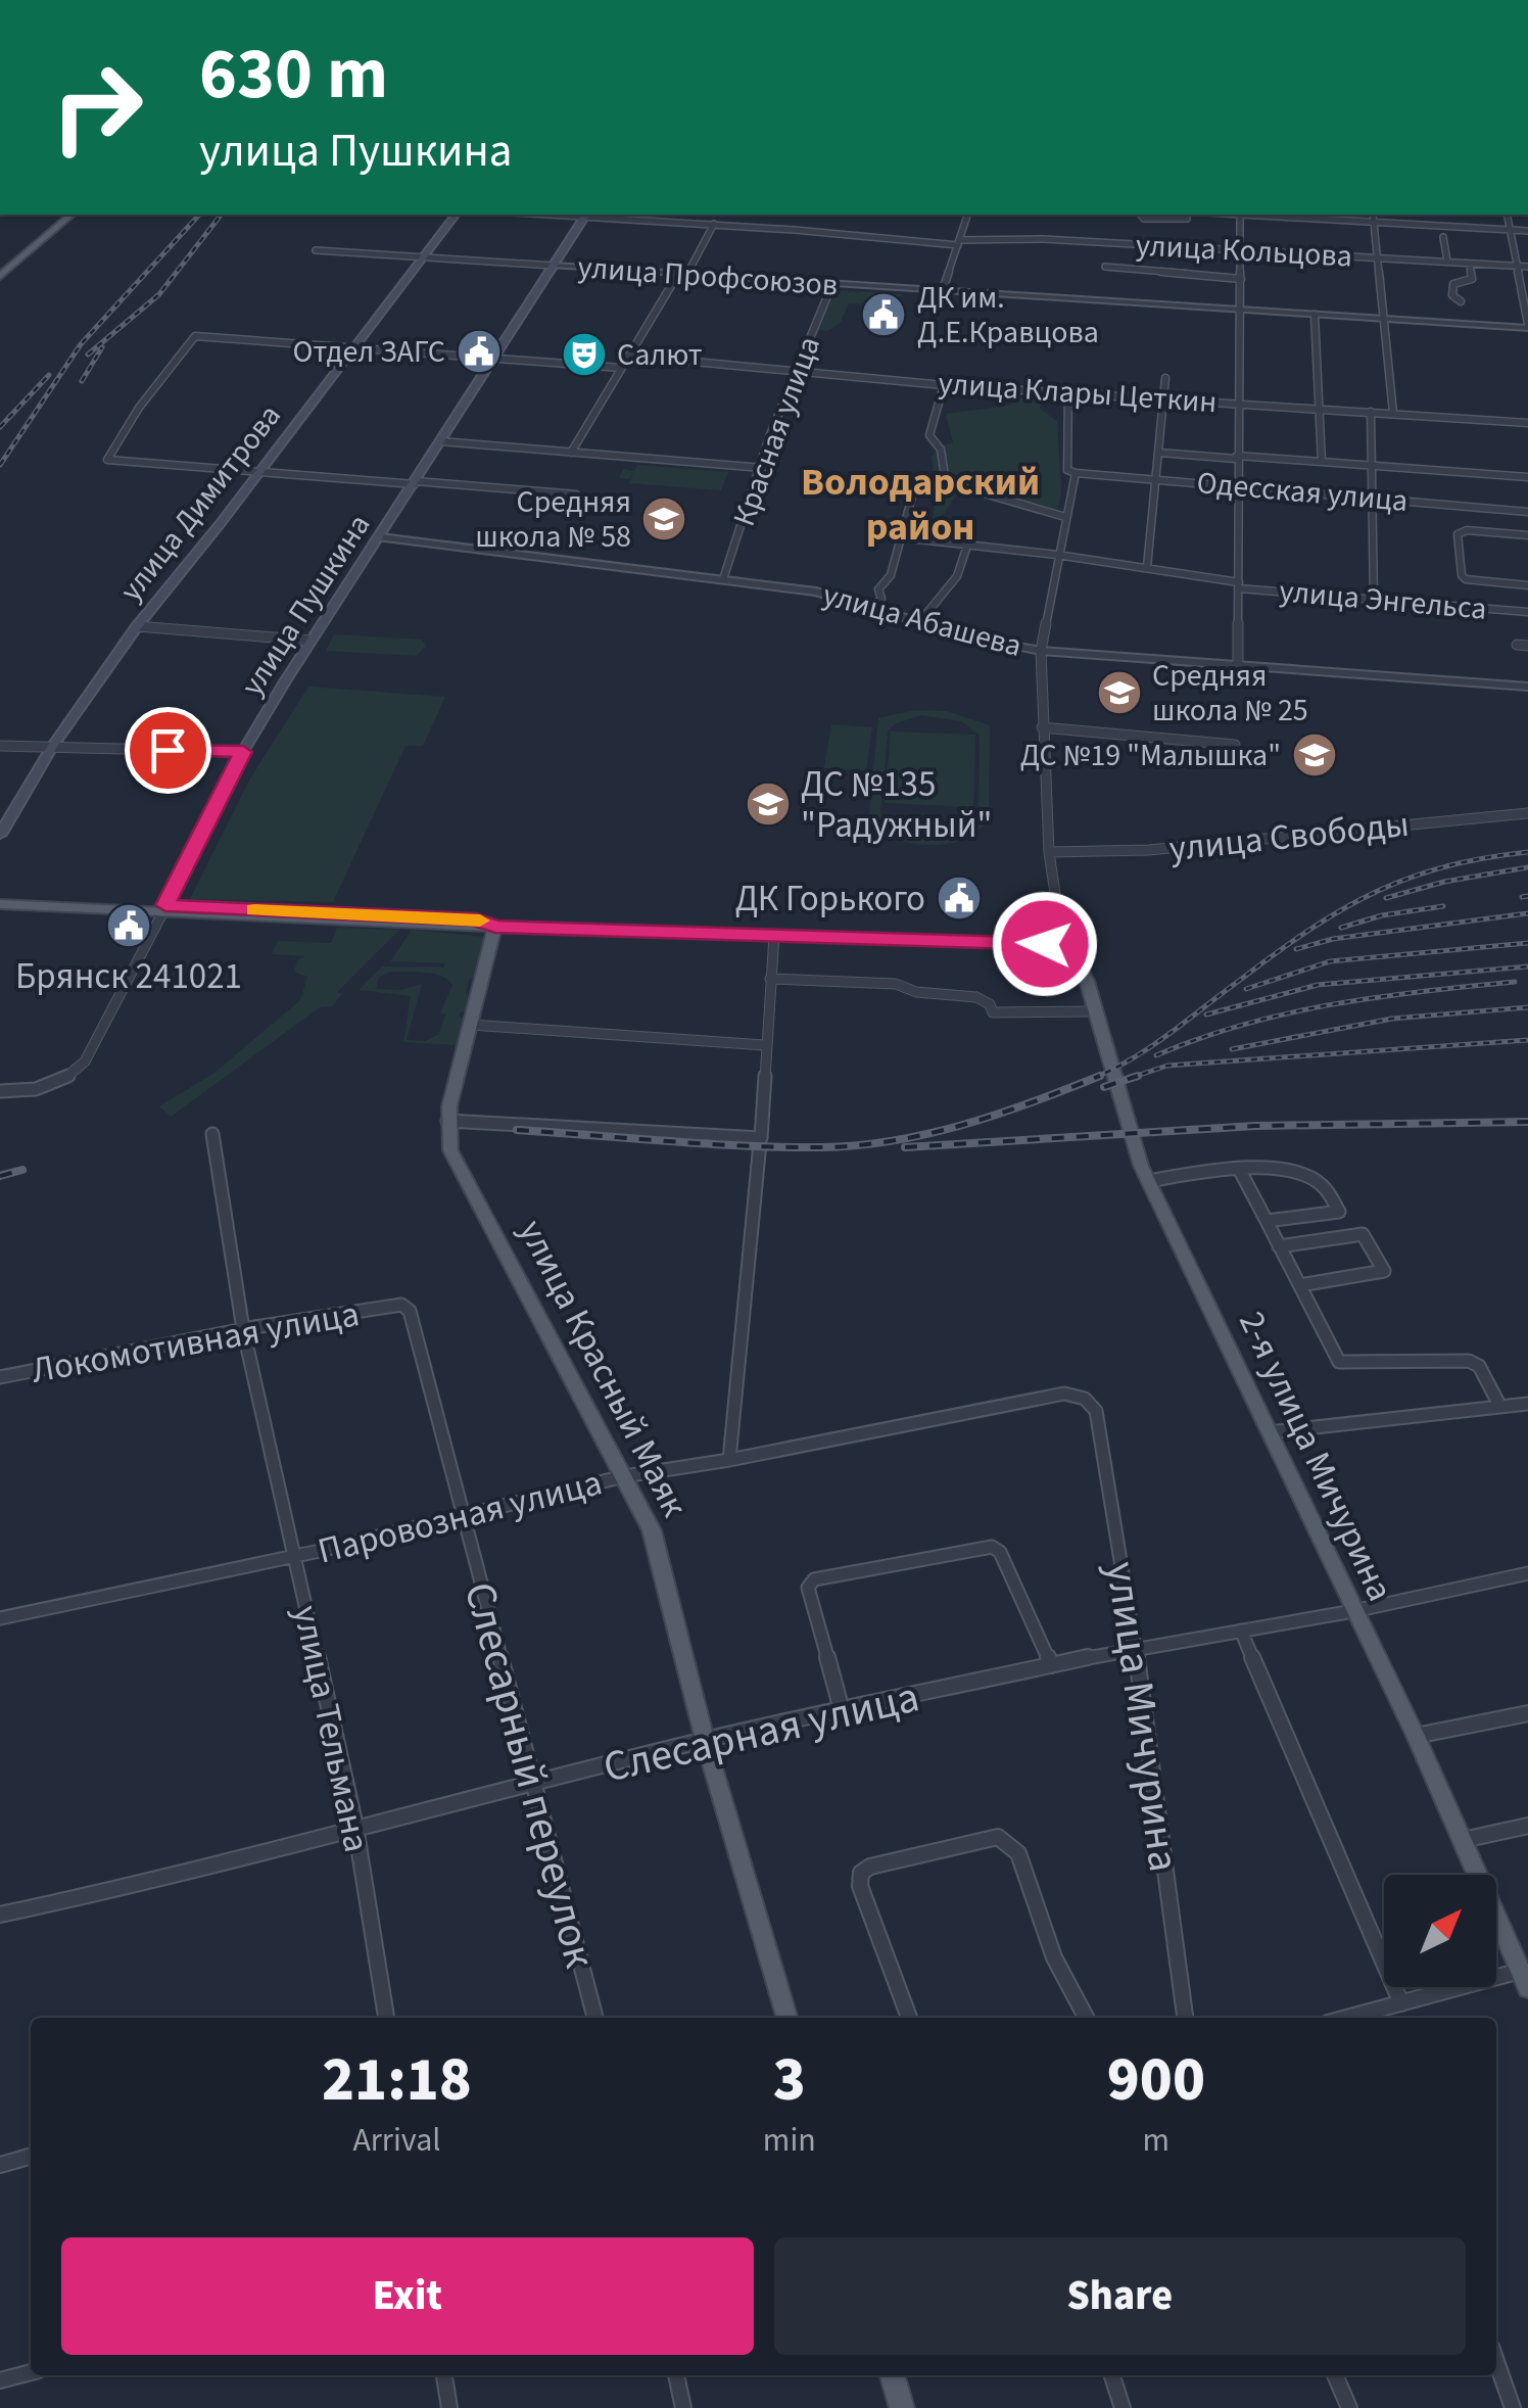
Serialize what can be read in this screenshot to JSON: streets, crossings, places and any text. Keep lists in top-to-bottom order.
{
  "streets": {
    "main road": [
      "улица Димитрова",
      "улица Пушкина",
      "улица Красный Маяк",
      "2-я улица Мичурина"
    ],
    "street": [
      "улица Кольцова",
      "улица Профсоюзов",
      "улица Клары Цеткин",
      "Красная улица",
      "Одесская улица",
      "улица Энгельса",
      "улица Абашева",
      "улица Свободы",
      "Локомотивная улица",
      "Паровозная улица",
      "улица Мичурина",
      "улица Тельмана",
      "Слесарная улица",
      "Слесарный переулок"
    ]
  },
  "crossings": [
    ["улица Профсоюзов", "Красная улица"],
    ["улица Профсоюзов", "улица Димитрова"],
    ["улица Профсоюзов", "улица Пушкина"],
    ["улица Клары Цеткин", "Красная улица"],
    ["Красная улица", "улица Абашева"],
    ["улица Пушкина", "улица Абашева"],
    ["Локомотивная улица", "улица Тельмана"],
    ["Локомотивная улица", "Слесарный переулок"],
    ["улица Красный Маяк", "Паровозная улица"],
    ["улица Красный Маяк", "Слесарная улица"],
    ["2-я улица Мичурина", "Слесарная улица"],
    ["Паровозная улица", "улица Мичурина"],
    ["Паровозная улица", "улица Тельмана"],
    ["Паровозная улица", "Слесарный переулок"],
    ["улица Мичурина", "Слесарная улица"],
    ["улица Тельмана", "Слесарная улица"],
    ["Слесарная улица", "Слесарный переулок"]
  ],
  "districts": ["Володарский район"],
  "places": {
    "public building": [
      "ДК им. Д.Е.Кравцова",
      "Отдел ЗАГС",
      "ДК Горького",
      "Брянск 241021"
    ],
    "theatre": ["Салют"],
    "school or university": [
      "Средняя школа № 58",
      "Средняя школа № 25",
      "ДС №19 \"Малышка\"",
      "ДС №135 \"Радужный\""
    ]
  },
  "north": "top right",
  "page": {
    "turn": ["630 m", "улица Пушкина"],
    "eta": [
      "21:18",
      "Arrival",
      "3",
      "min",
      "900",
      "m"
    ],
    "buttons": ["Exit", "Share"]
  }
}
